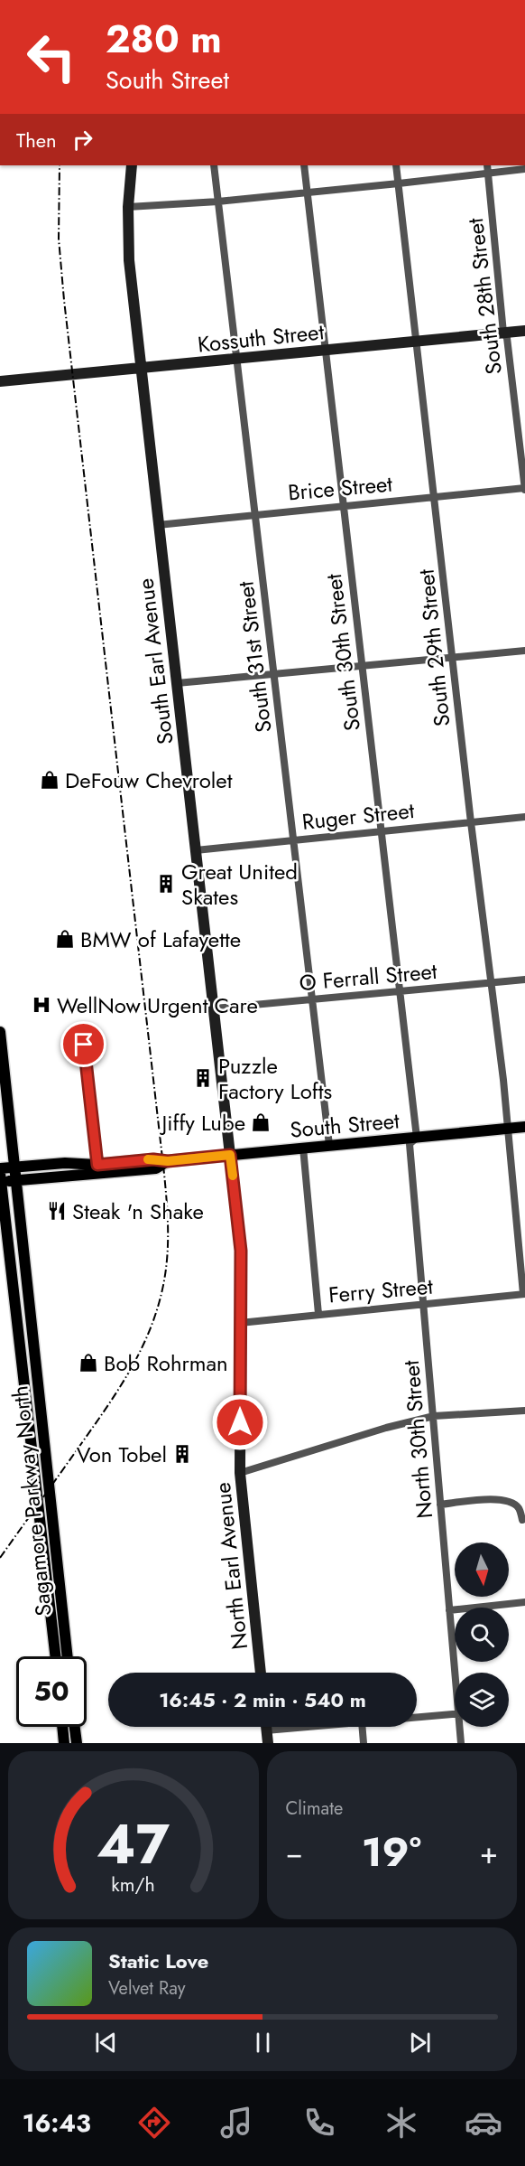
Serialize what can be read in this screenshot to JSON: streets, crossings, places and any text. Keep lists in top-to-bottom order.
{
  "streets": {
    "main road": ["South Street", "Sagamore Parkway North"],
    "street": [
      "South 28th Street",
      "Kossuth Street",
      "Brice Street",
      "South 29th Street",
      "South 30th Street",
      "South 31st Street",
      "South Earl Avenue",
      "Ruger Street",
      "O Ferrall Street",
      "Ferry Street",
      "North 30th Street",
      "North Earl Avenue"
    ]
  },
  "crossings": [
    ["South 28th Street", "Kossuth Street"],
    ["South 28th Street", "Brice Street"],
    ["Kossuth Street", "South 29th Street"],
    ["Kossuth Street", "South 30th Street"],
    ["Kossuth Street", "South 31st Street"],
    ["Kossuth Street", "South Earl Avenue"],
    ["Brice Street", "South 29th Street"],
    ["Brice Street", "South 30th Street"],
    ["Brice Street", "South 31st Street"],
    ["Brice Street", "South Earl Avenue"],
    ["South 29th Street", "Ruger Street"],
    ["South 29th Street", "O Ferrall Street"],
    ["South 29th Street", "South Street"],
    ["South 29th Street", "Ferry Street"],
    ["South 30th Street", "Ruger Street"],
    ["South 30th Street", "O Ferrall Street"],
    ["South 30th Street", "South Street"],
    ["South 30th Street", "North 30th Street"],
    ["South 31st Street", "Ruger Street"],
    ["South 31st Street", "O Ferrall Street"],
    ["South 31st Street", "South Street"],
    ["South Earl Avenue", "Ruger Street"],
    ["South Earl Avenue", "O Ferrall Street"],
    ["South Earl Avenue", "South Street"],
    ["South Earl Avenue", "North Earl Avenue"],
    ["South Street", "North 30th Street"],
    ["South Street", "Sagamore Parkway North"],
    ["South Street", "North Earl Avenue"],
    ["Ferry Street", "North 30th Street"],
    ["Ferry Street", "North Earl Avenue"]
  ],
  "places": {
    "shop": [
      "DeFouw Chevrolet",
      "BMW of Lafayette",
      "Jiffy Lube",
      "Bob Rohrman"
    ],
    "building": ["Great United Skates", "Puzzle Factory Lofts", "Von Tobel"],
    "hospital": ["WellNow Urgent Care"],
    "restaurant": ["Steak 'n Shake"]
  },
  "north": "bottom",
  "page": {
    "turn": ["280 m", "South Street"],
    "then": "Then",
    "limit": "50",
    "trip": "16:45 · 2 min · 540 m",
    "tile": "Climate",
    "heat": ["−", "19°", "+"],
    "song": ["Static Love", "Velvet Ray"],
    "tabs": "16:43",
    "gauge": ["47", "km/h"]
  }
}
